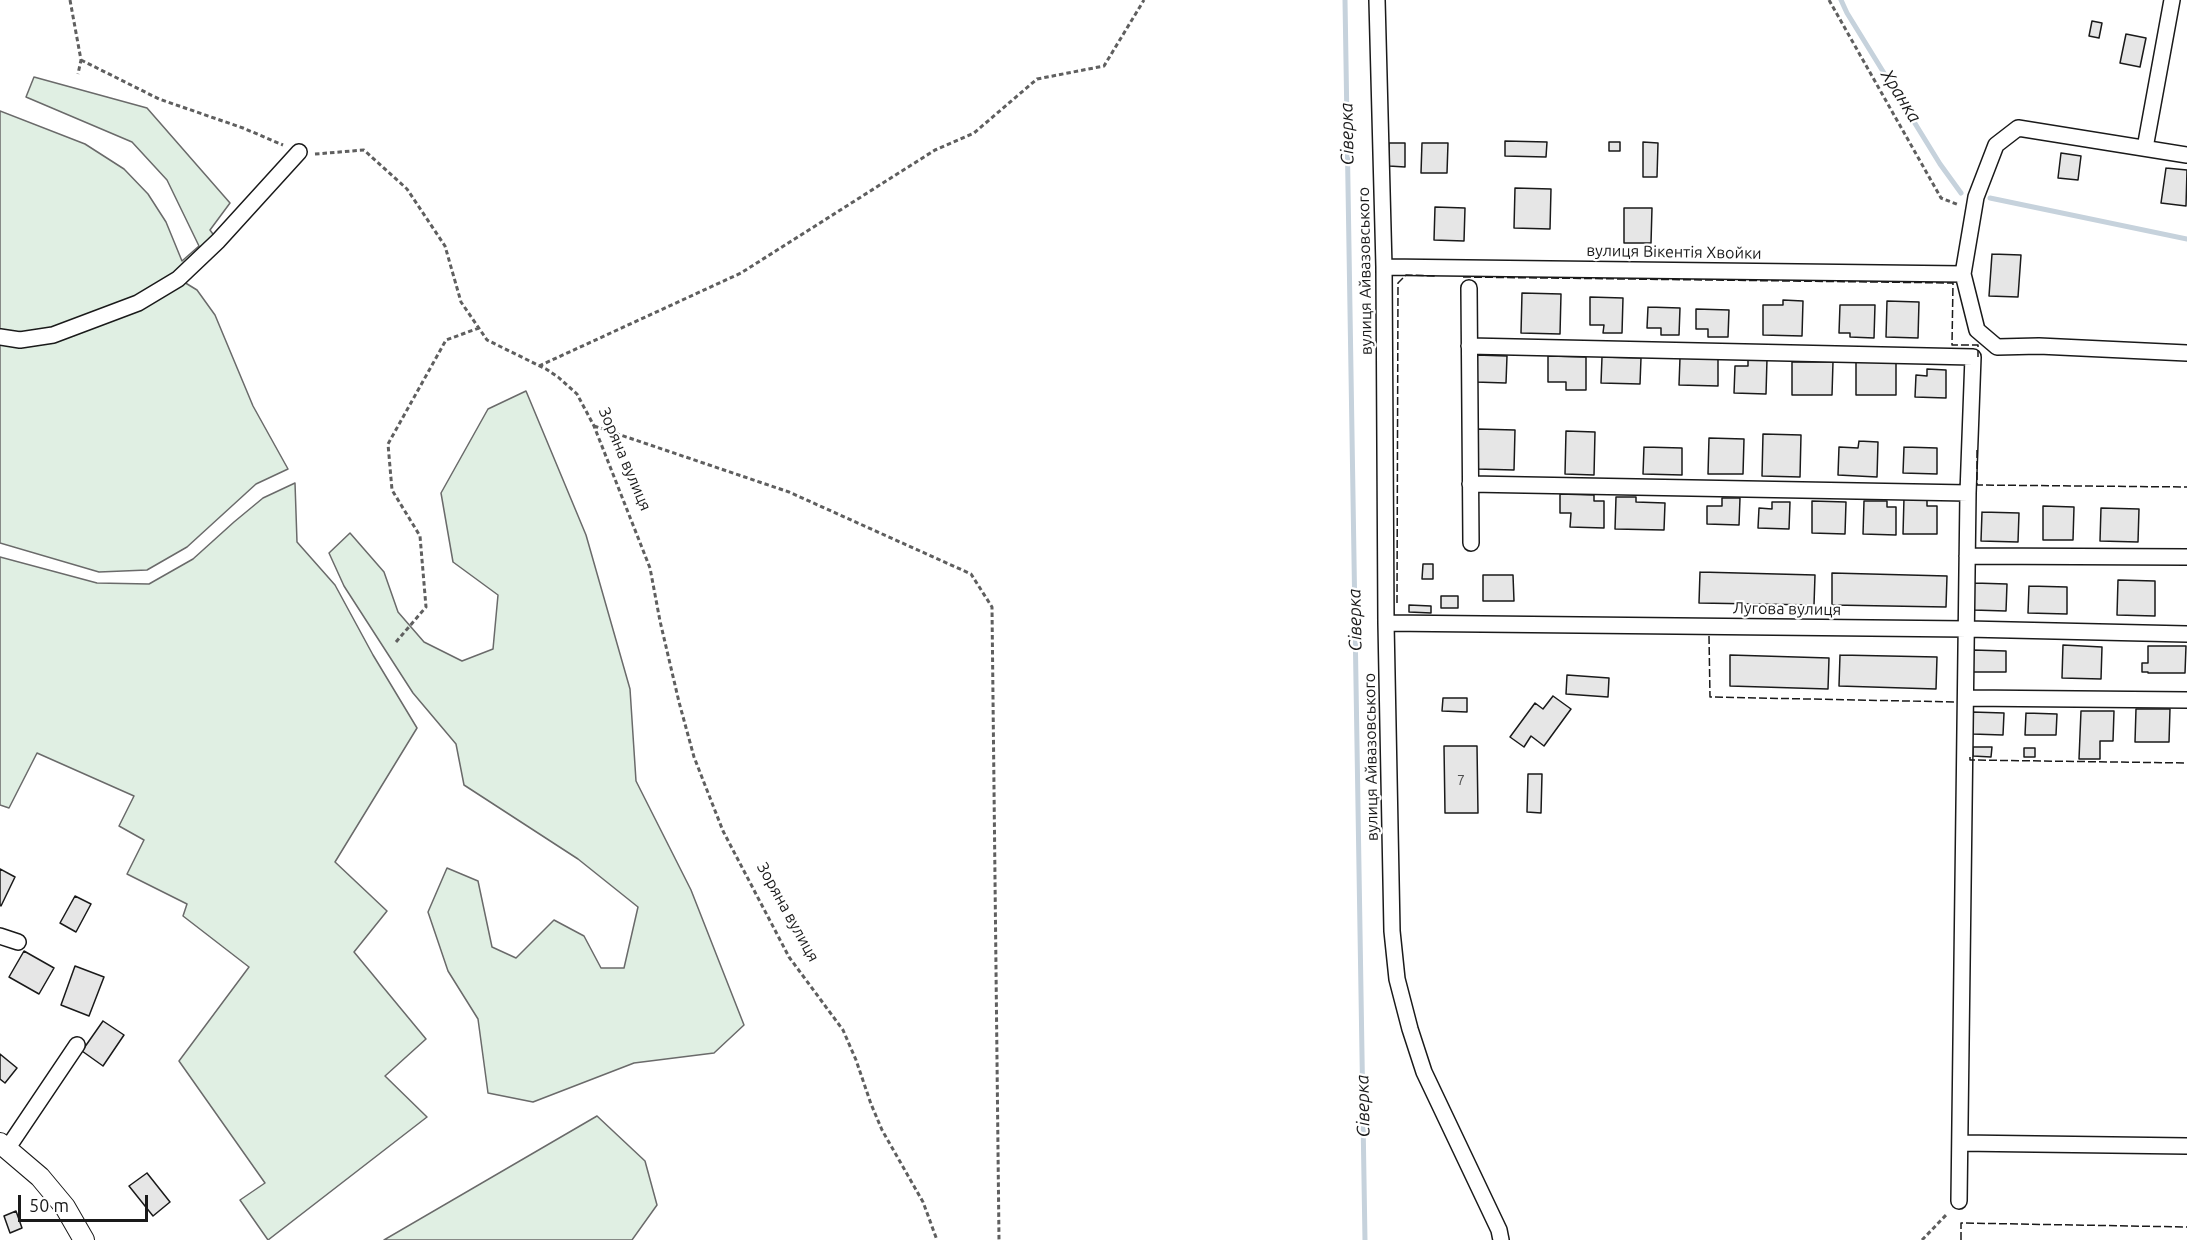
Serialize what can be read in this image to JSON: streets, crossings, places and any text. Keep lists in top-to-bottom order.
{
  "streets": {
    "street": ["вулиця Вікентія Хвойки", "вулиця Айвазовського", "Лугова вулиця"],
    "path": ["Зоряна вулиця"]
  },
  "crossings": [
    ["вулиця Вікентія Хвойки", "вулиця Айвазовського"],
    ["вулиця Айвазовського", "Лугова вулиця"]
  ],
  "water": ["Хранка", "Сіверка"],
  "house_numbers": ["7"],
  "scale_bar": "50 m"
}
